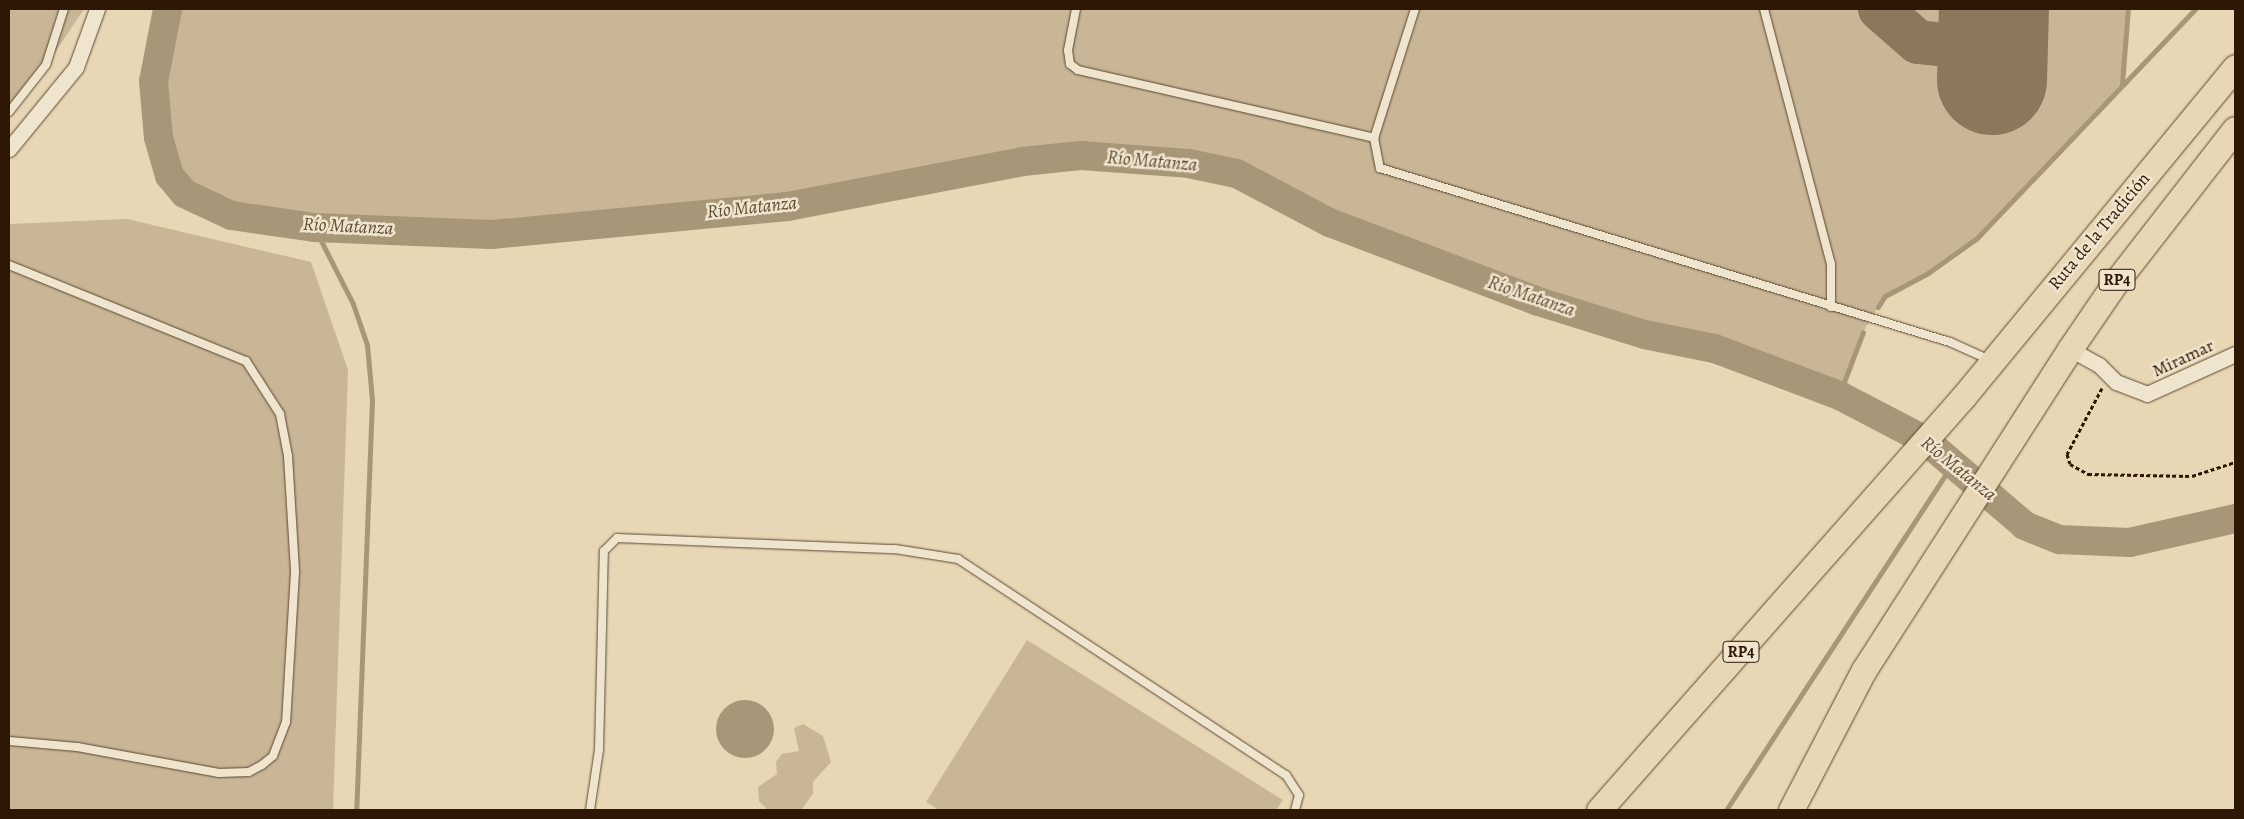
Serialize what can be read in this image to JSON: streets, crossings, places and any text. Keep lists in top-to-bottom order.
{
  "streets": {
    "main road": ["Ruta de la Tradición", "RP4"],
    "street": ["Miramar"]
  },
  "crossings": [
    ["RP4", "Miramar"]
  ],
  "water": ["Río Matanza"]
}
